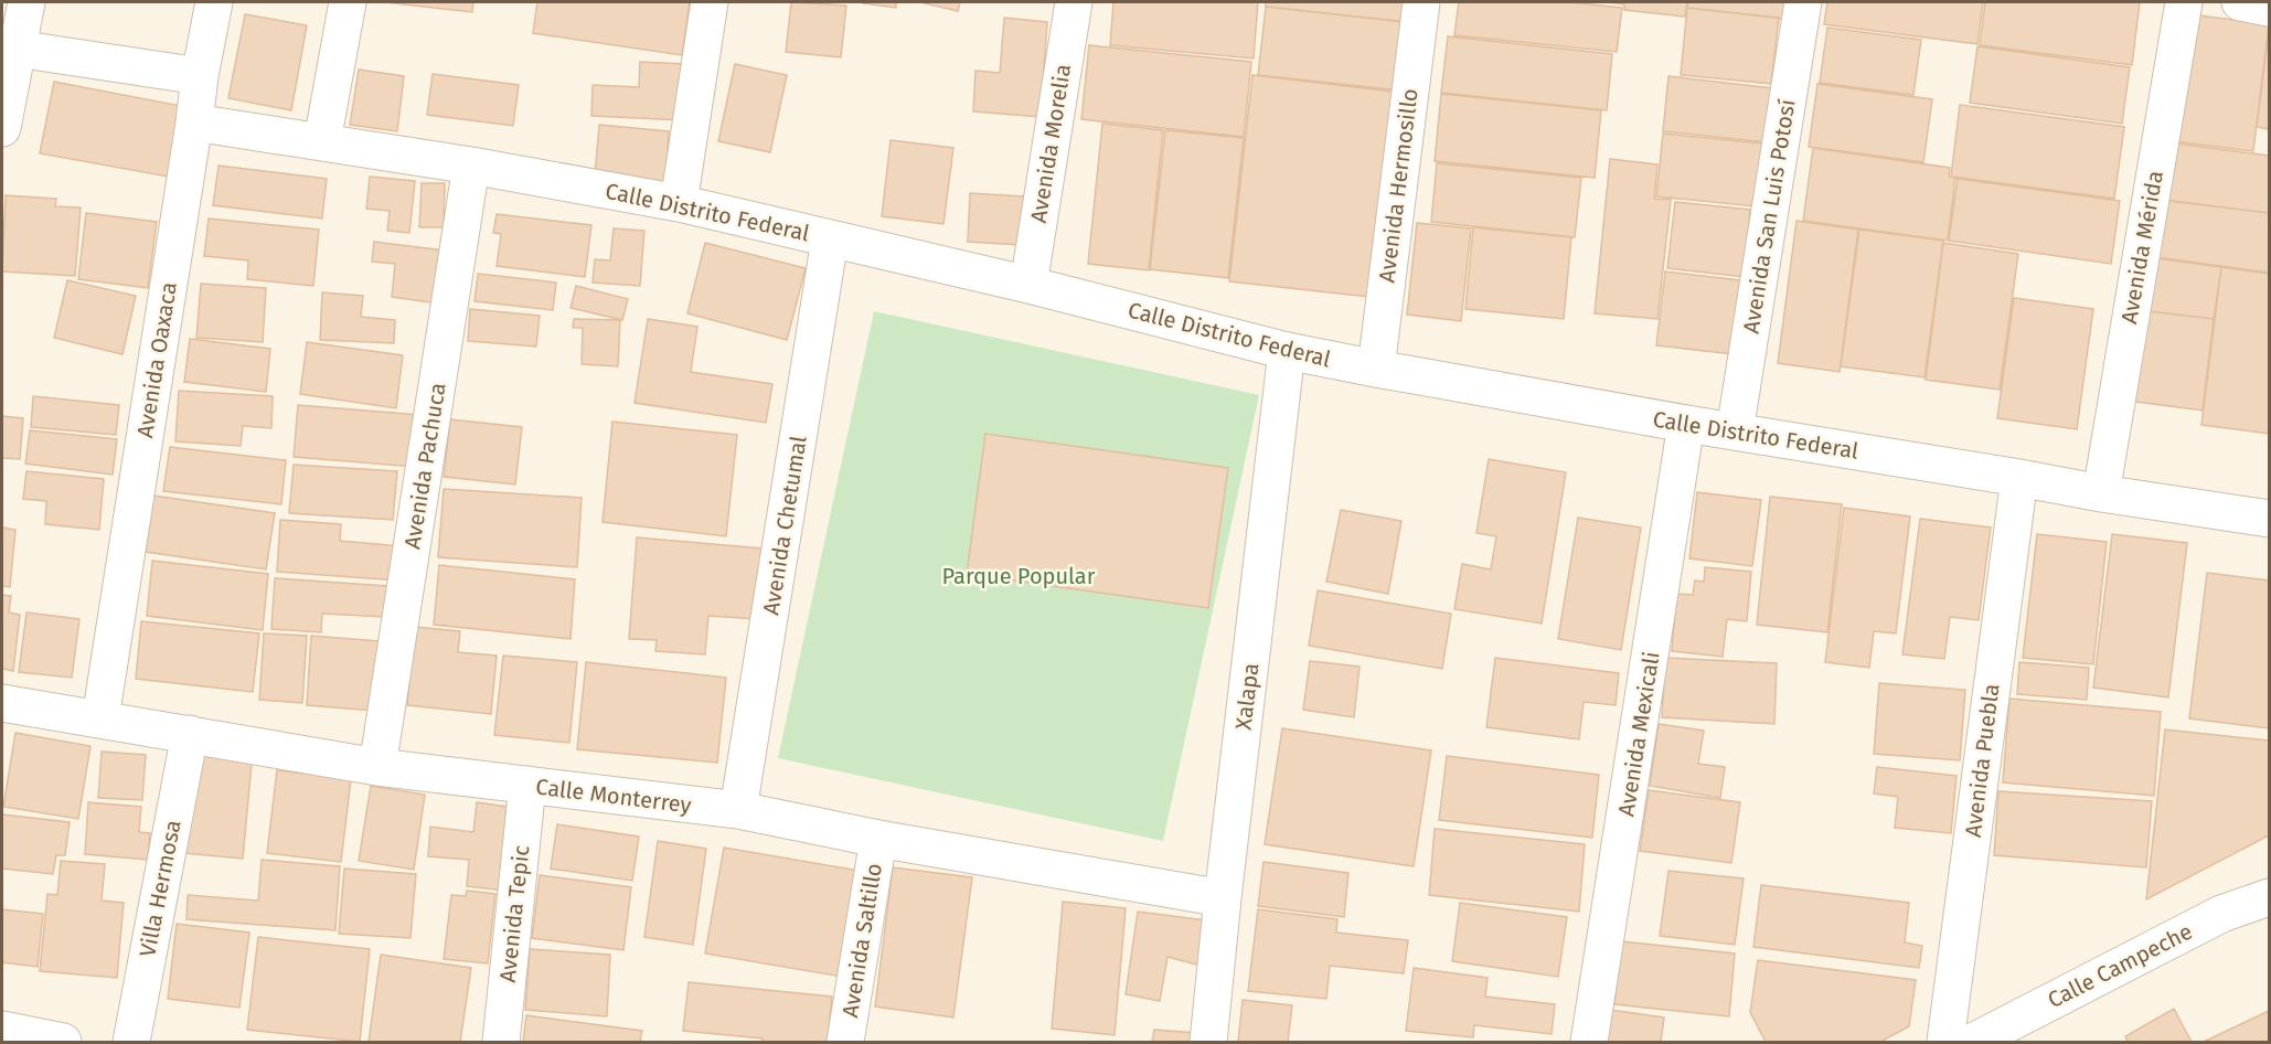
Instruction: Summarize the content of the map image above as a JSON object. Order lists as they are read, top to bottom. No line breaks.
{"streets":{"street":["Avenida Morelia","Avenida Hermosillo","Calle Distrito Federal","Avenida San Luis Potosí","Avenida Mérida","Avenida Oaxaca","Avenida Pachuca","Avenida Chetumal","Xalapa","Avenida Mexicali","Avenida Puebla","Calle Monterrey","Villa Hermosa","Avenida Tepic","Avenida Saltillo","Calle Campeche"]},"crossings":[["Avenida Morelia","Calle Distrito Federal"],["Avenida Hermosillo","Calle Distrito Federal"],["Calle Distrito Federal","Avenida San Luis Potosí"],["Calle Distrito Federal","Avenida Mérida"],["Calle Distrito Federal","Avenida Oaxaca"],["Calle Distrito Federal","Avenida Pachuca"],["Calle Distrito Federal","Avenida Chetumal"],["Calle Distrito Federal","Xalapa"],["Calle Distrito Federal","Avenida Mexicali"],["Calle Distrito Federal","Avenida Puebla"],["Avenida Oaxaca","Calle Monterrey"],["Avenida Pachuca","Calle Monterrey"],["Avenida Chetumal","Calle Monterrey"],["Xalapa","Calle Monterrey"],["Calle Monterrey","Villa Hermosa"],["Calle Monterrey","Avenida Tepic"],["Calle Monterrey","Avenida Saltillo"]],"parks":["Parque Popular"]}
